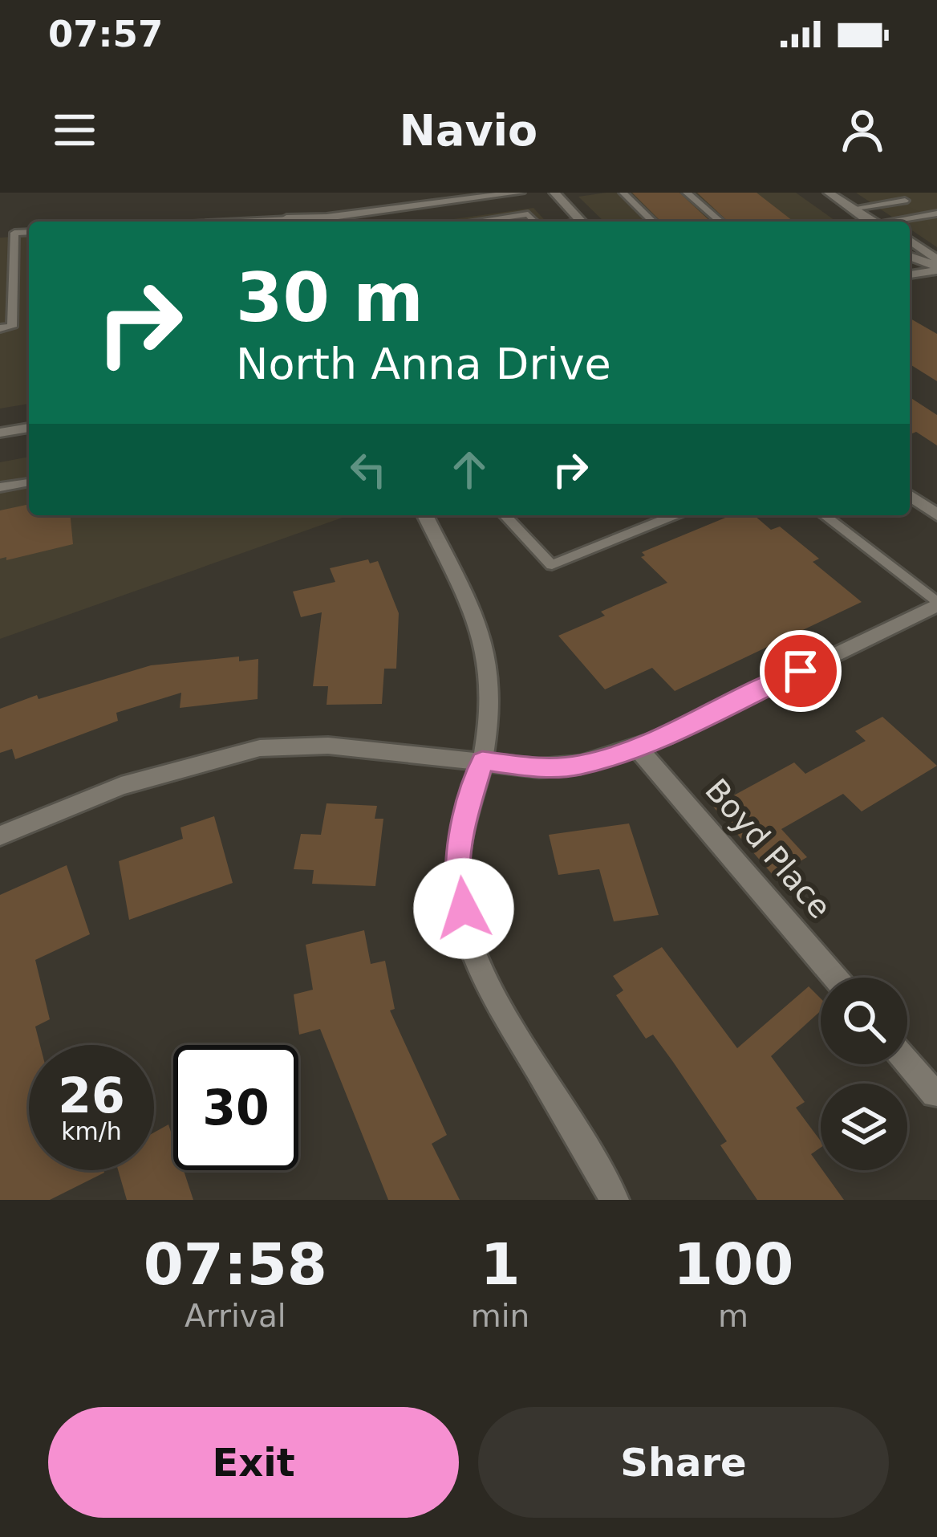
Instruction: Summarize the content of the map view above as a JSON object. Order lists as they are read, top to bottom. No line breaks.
{"streets":{"street":["Boyd Place"]},"page":{"status":"07:57","header":"Navio","turn":["30 m","North Anna Drive"],"speed":"26 km/h","limit":"30","eta":["07:58","Arrival","1","min","100","m"],"buttons":["Exit","Share"]}}
